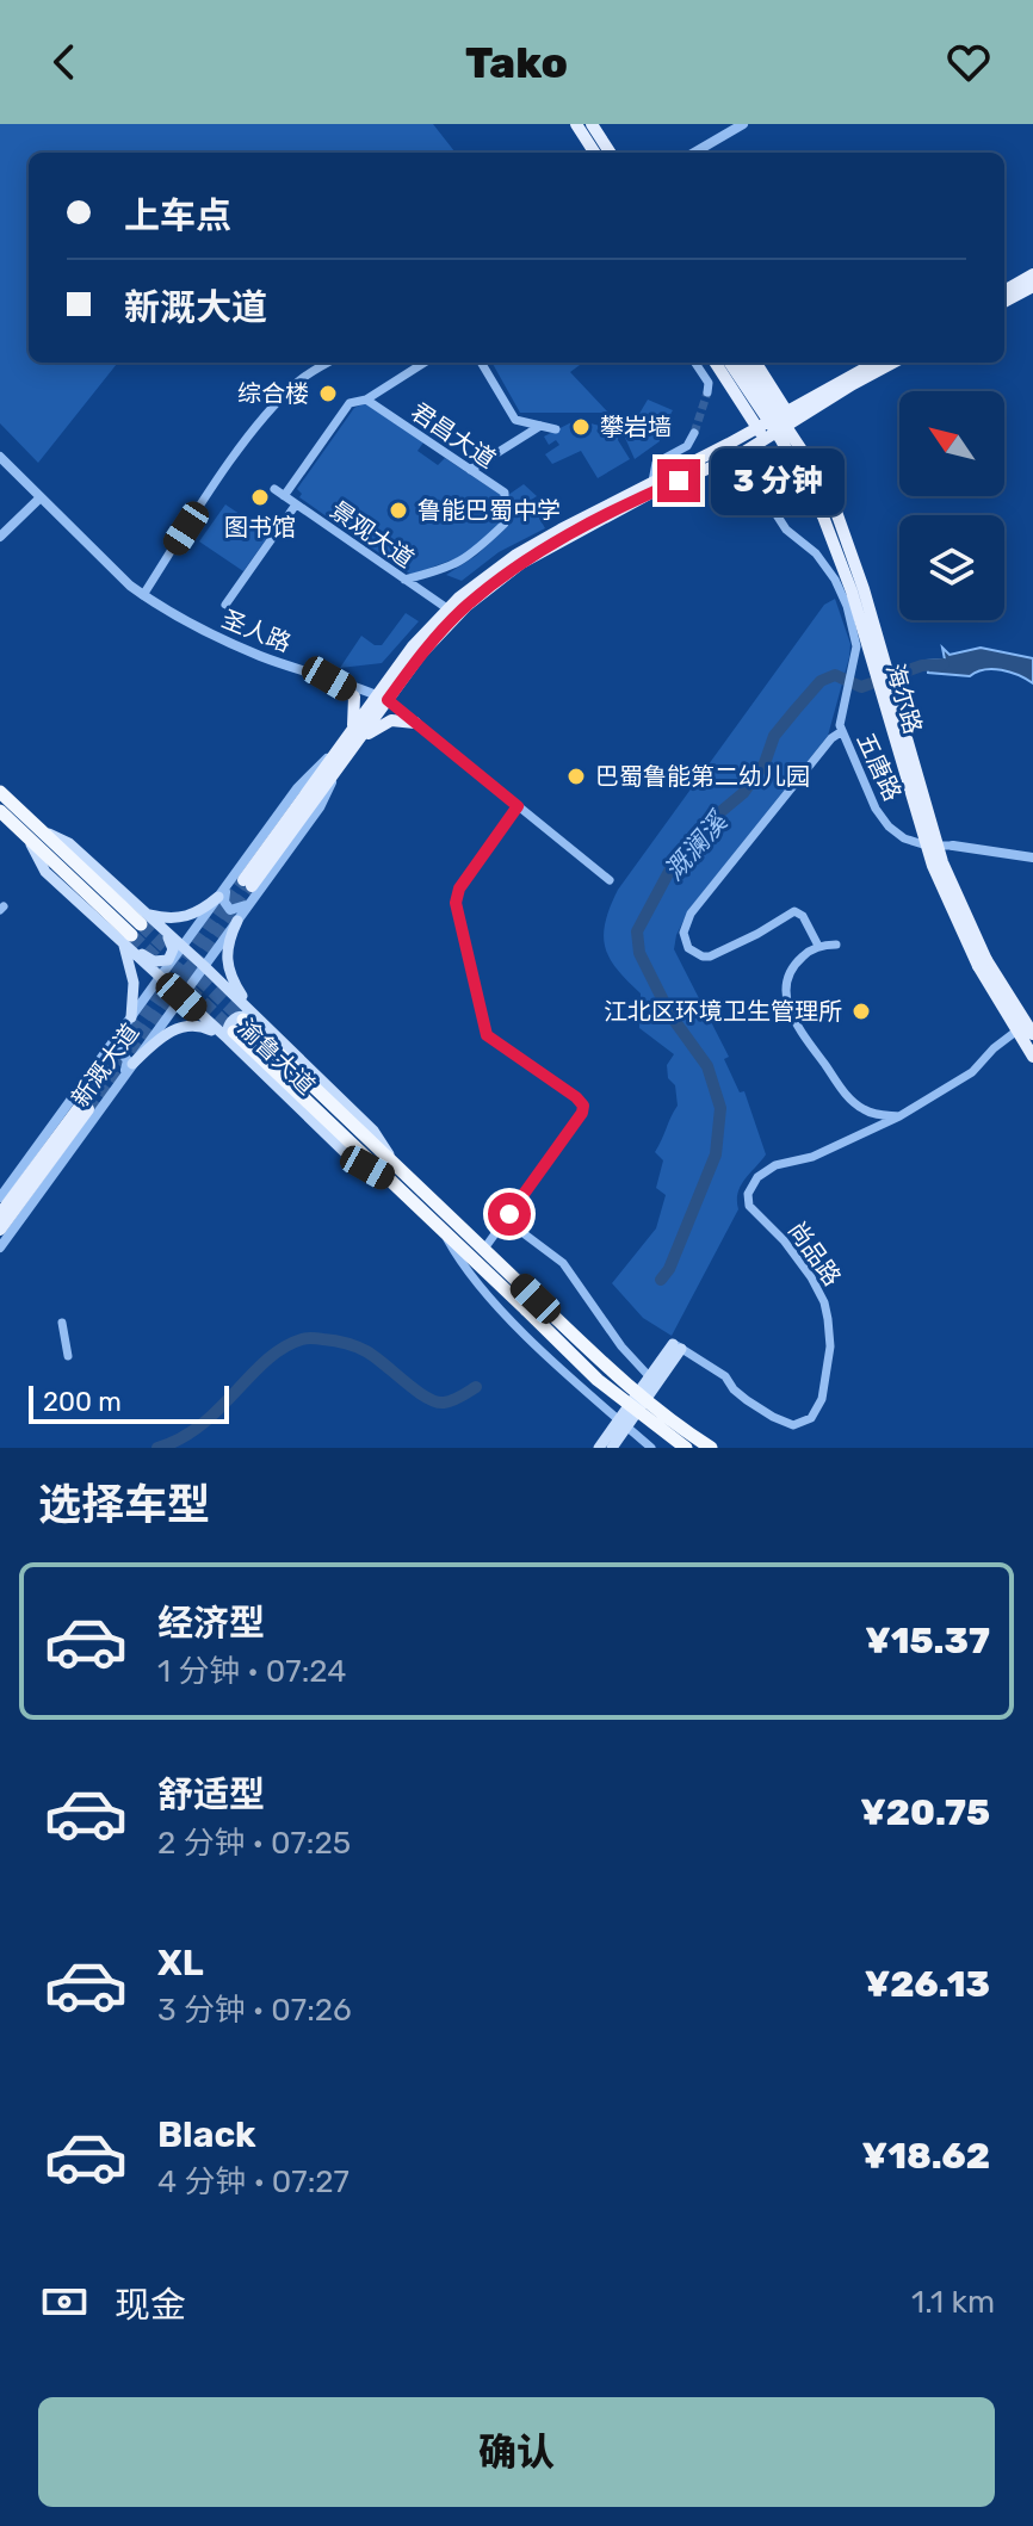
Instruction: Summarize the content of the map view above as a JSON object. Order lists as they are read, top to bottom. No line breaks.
{"streets":{"highway":["渝鲁大道"],"main road":["海尔路","新溉大道"],"street":["君昌大道","景观大道","圣人路","五唐路","尚品路"]},"crossings":[["君昌大道","景观大道"],["景观大道","新溉大道"],["圣人路","新溉大道"],["五唐路","新溉大道"],["渝鲁大道","新溉大道"]],"water":["溉澜溪"],"places":["综合楼","攀岩墙","图书馆","鲁能巴蜀中学","巴蜀鲁能第二幼儿园","江北区环境卫生管理所"],"scale_bar":"200 m","north":"top left","page":{"header":"Tako","banner":["上车点","新溉大道"],"bubble":"3 分钟","scale":"200 m","heading":"选择车型","list":[{"name":"经济型","note":"1 分钟 · 07:24","value":"¥15.37"},{"name":"舒适型","note":"2 分钟 · 07:25","value":"¥20.75"},{"name":"XL","note":"3 分钟 · 07:26","value":"¥26.13"},{"name":"Black","note":"4 分钟 · 07:27","value":"¥18.62"}],"pay":["现金","1.1 km"],"buttons":"确认"}}
